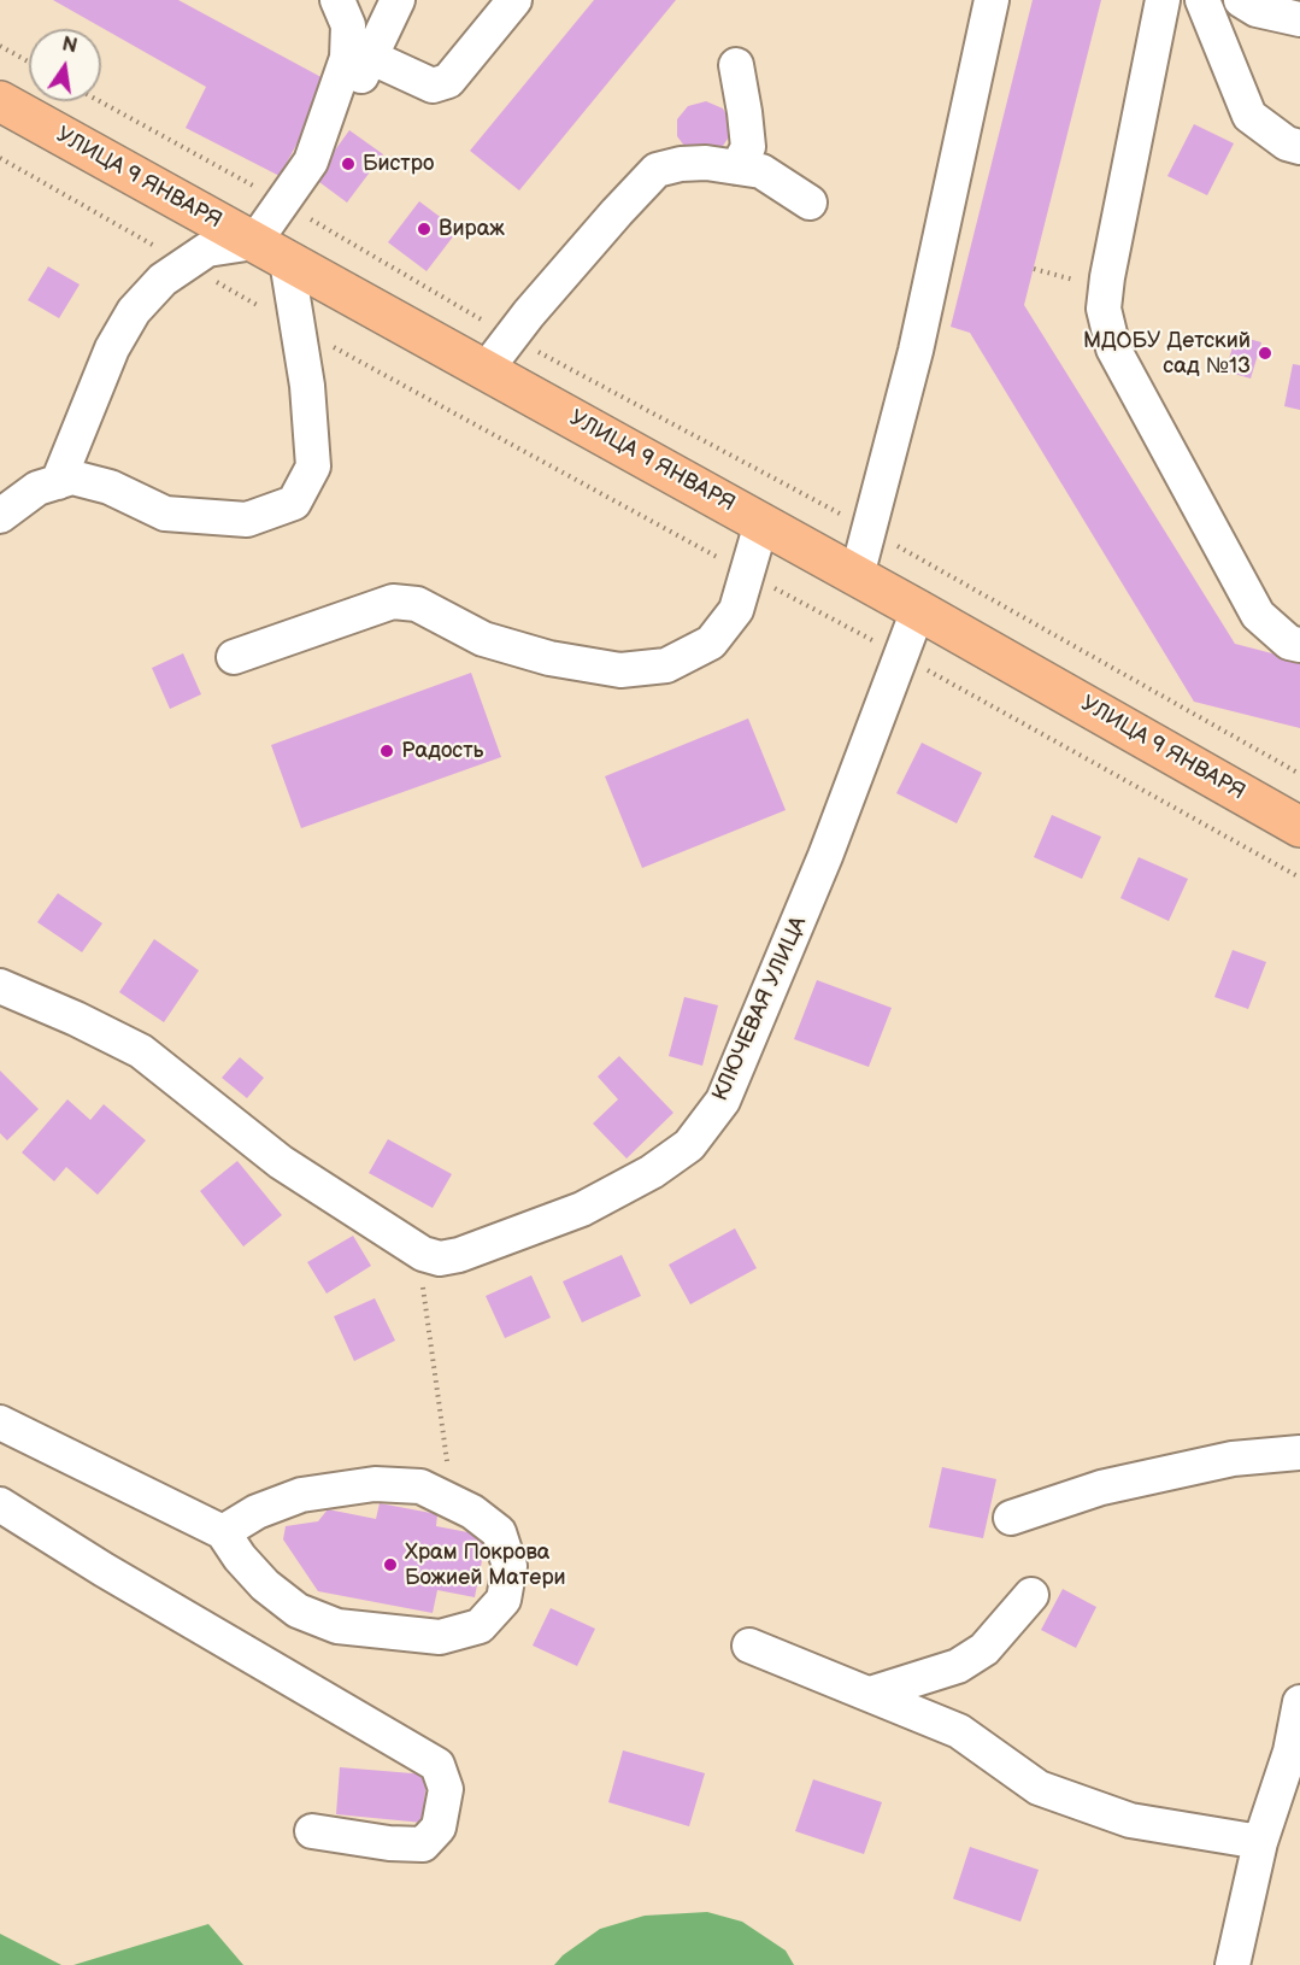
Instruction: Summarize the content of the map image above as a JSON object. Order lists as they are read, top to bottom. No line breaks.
{"streets":{"main road":["УЛИЦА 9 ЯНВАРЯ"],"lane":["КЛЮЧЕВАЯ УЛИЦА"]},"crossings":[["УЛИЦА 9 ЯНВАРЯ","КЛЮЧЕВАЯ УЛИЦА"]],"places":["Бистро","Вираж","МДОБУ Детский сад №13","Радость","Храм Покрова Божией Матери"],"north":"top"}
